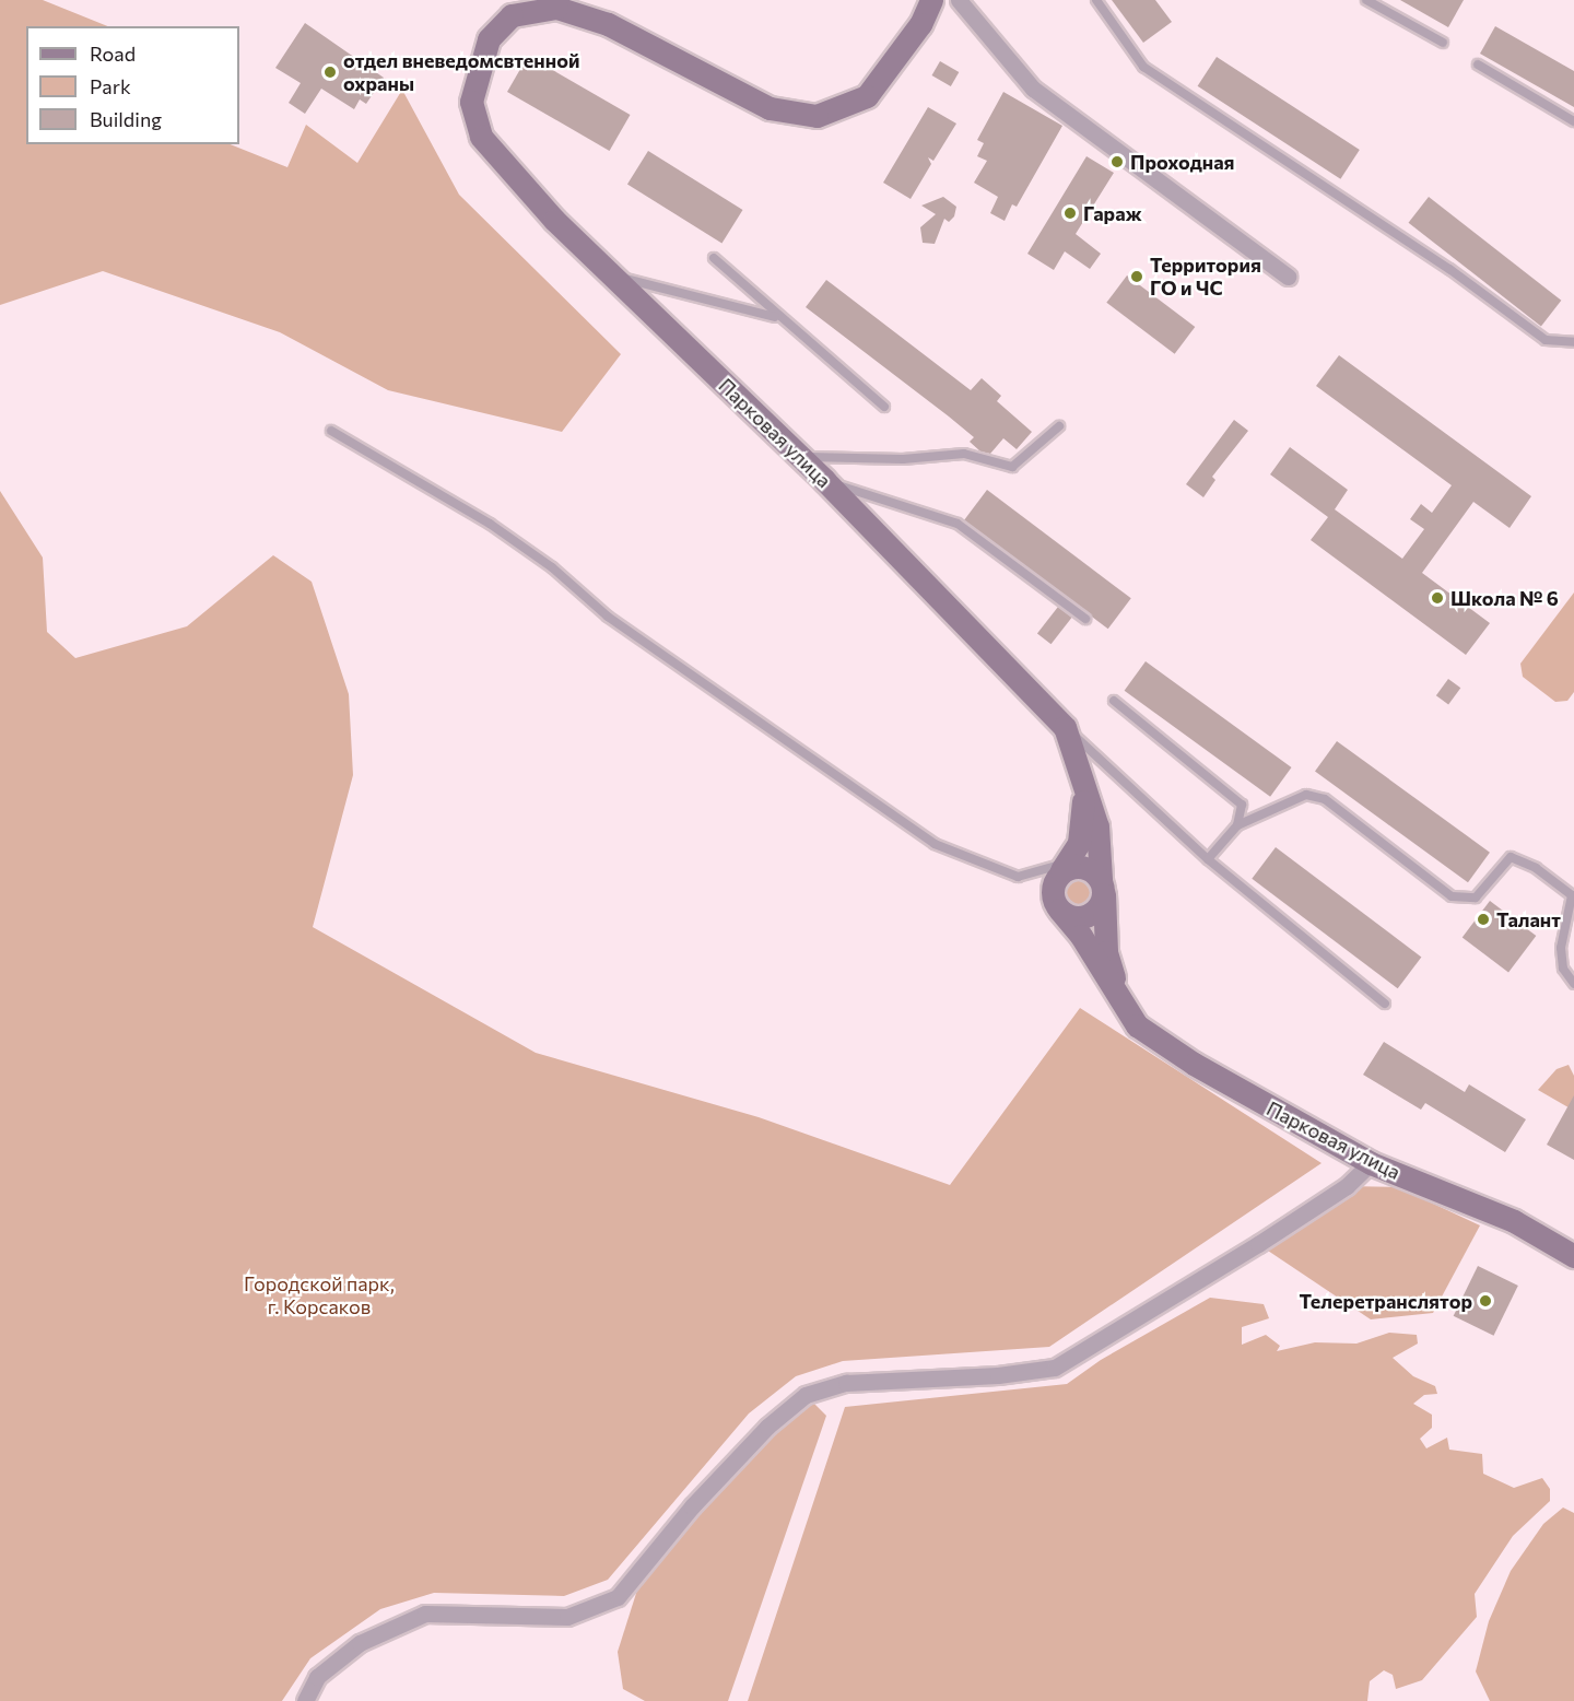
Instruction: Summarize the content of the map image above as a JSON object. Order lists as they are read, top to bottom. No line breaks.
{"streets":{"street":["Парковая улица"]},"parks":["Городской парк, г. Корсаков"],"places":["отдел вневедомсвтенной охраны","Проходная","Гараж","Территория ГО и ЧС","Школа № 6","Талант","Телеретранслятор"],"legend":["Road","Park","Building"]}
